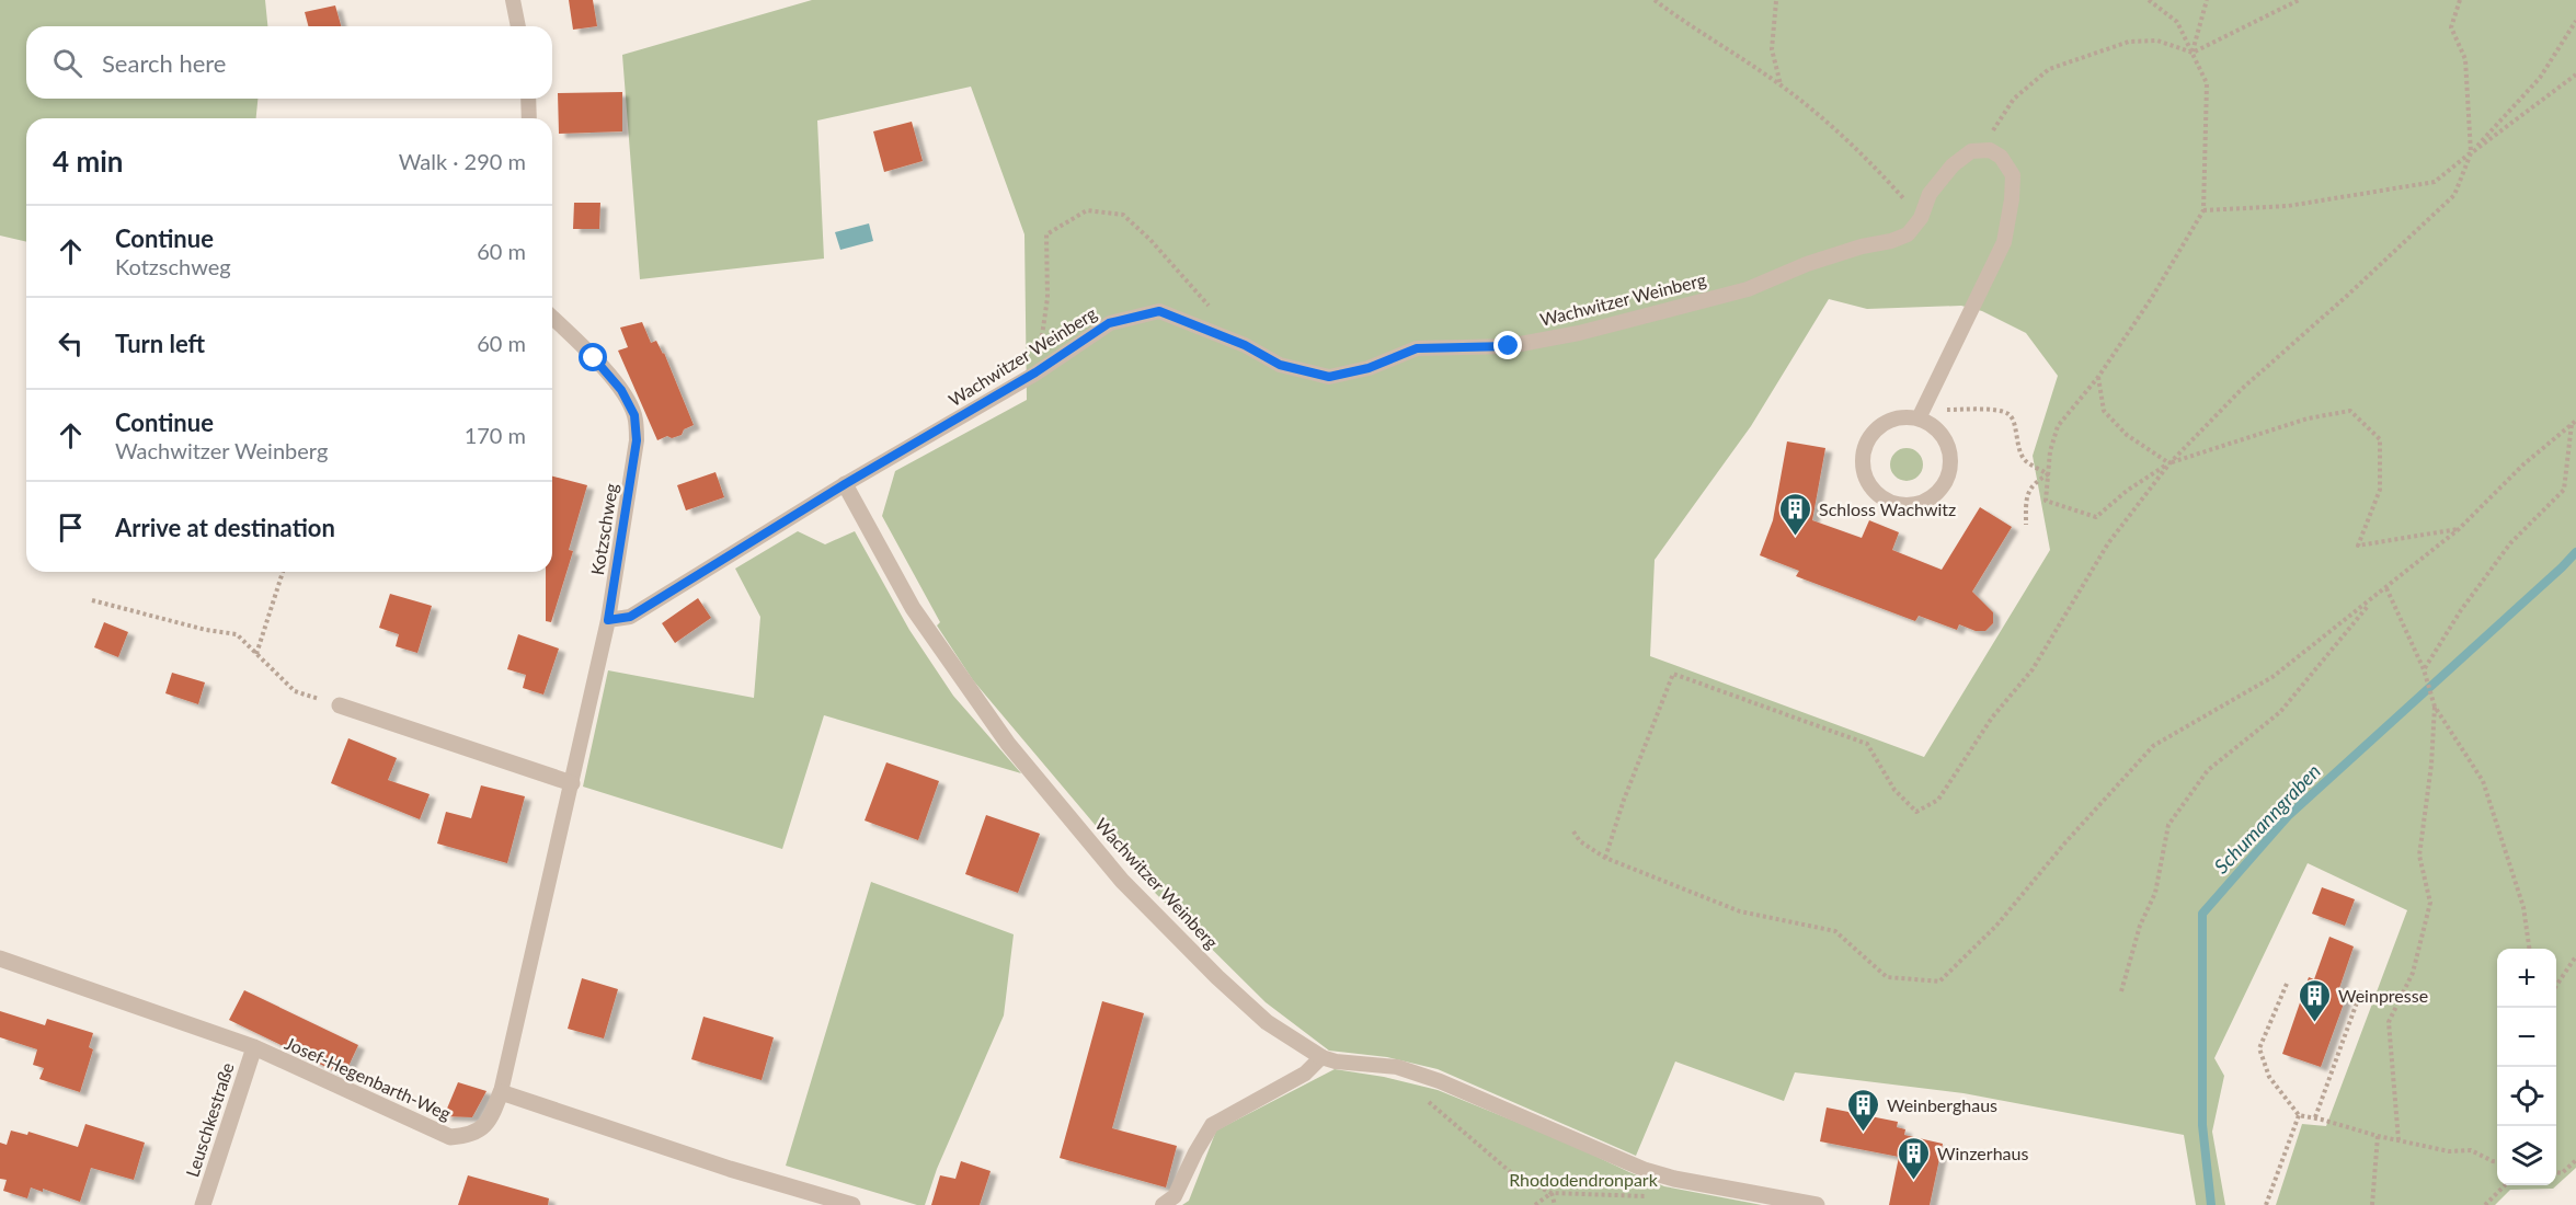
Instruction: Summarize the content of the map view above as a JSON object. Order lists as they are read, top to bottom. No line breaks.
{"streets":{"street":["Wachwitzer Weinberg","Josef-Hegenbarth-Weg","Leuschkestraße"],"lane":["Kotzschweg"]},"crossings":[["Kotzschweg","Josef-Hegenbarth-Weg"],["Josef-Hegenbarth-Weg","Leuschkestraße"]],"water":["Schumanngraben"],"parks":["Rhododendronpark"],"places":{"building":["Schloss Wachwitz","Weinpresse","Weinberghaus","Winzerhaus"]},"page":{"search":"Search here","heading":["4 min","Walk · 290 m"],"list":[["Continue","Kotzschweg","60 m"],["Turn left","60 m"],["Continue","Wachwitzer Weinberg","170 m"],"Arrive at destination"],"map_buttons":["+","−"]}}
